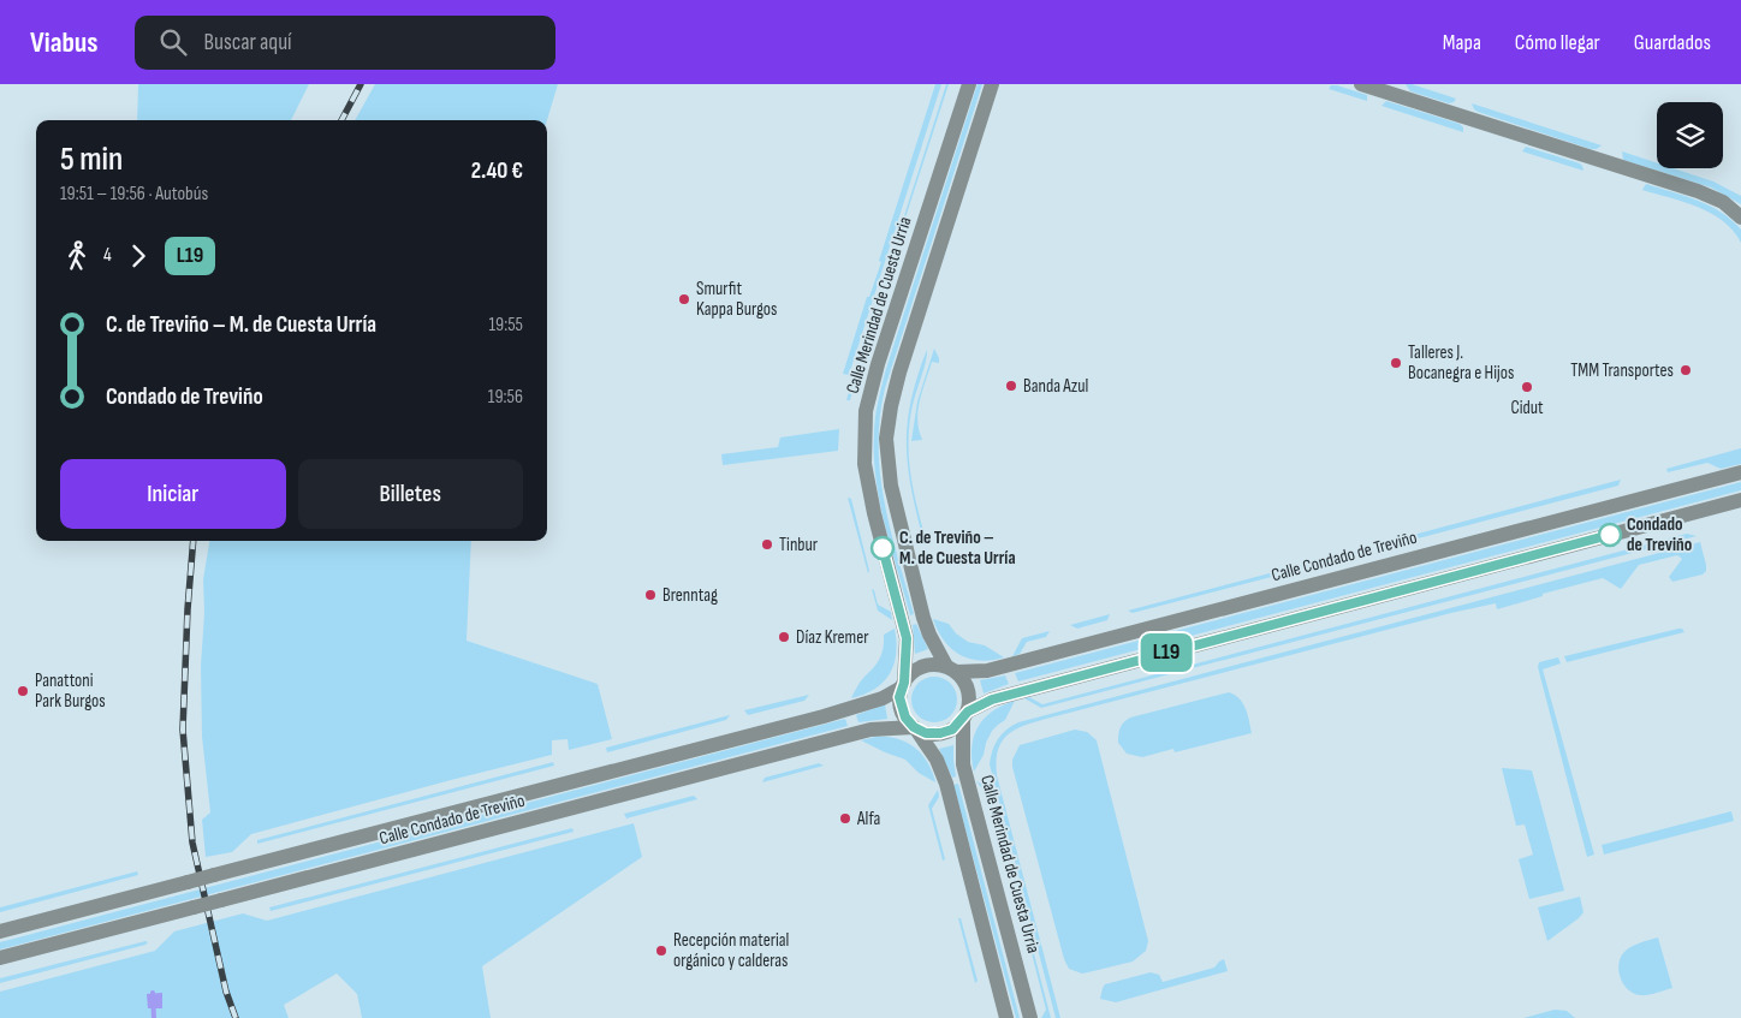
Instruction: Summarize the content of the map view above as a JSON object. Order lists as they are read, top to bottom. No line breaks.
{"streets":{"street":["Calle Merindad de Cuesta Urria","Calle Condado de Treviño"]},"crossings":[["Calle Merindad de Cuesta Urria","Calle Condado de Treviño"]],"places":["Smurfit Kappa Burgos","Talleres J. Bocanegra e Hijos","TMM Transportes","Banda Azul","Cidut","Condado de Treviño","Tinbur","C. de Treviño – M. de Cuesta Urría","Brenntag","Díaz Kremer","Panattoni Park Burgos","Alfa","Recepción material orgánico y calderas"],"lines":["bus line L19"],"page":{"header":"Viabus","search":"Buscar aquí","nav":["Mapa","Cómo llegar","Guardados"],"on_map":"L19","heading":["5 min","19:51 – 19:56 · Autobús","2.40 €"],"legs":["4","L19"],"list":[{"name":"C. de Treviño – M. de Cuesta Urría","value":"19:55"},{"name":"Condado de Treviño","value":"19:56"}],"buttons":["Iniciar","Billetes"]}}
